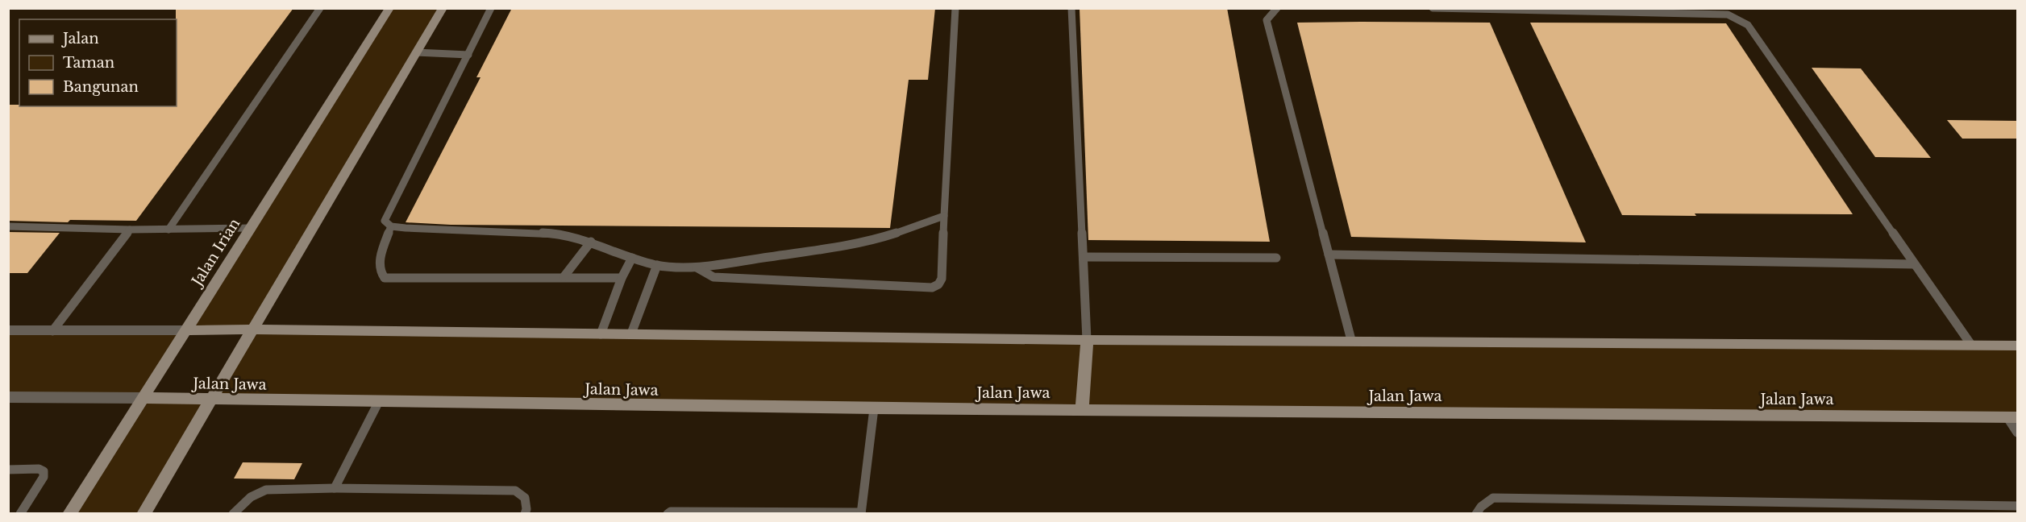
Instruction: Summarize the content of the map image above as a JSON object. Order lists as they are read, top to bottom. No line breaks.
{"streets":{"street":["Jalan Irian","Jalan Jawa"]},"crossings":[["Jalan Irian","Jalan Jawa"]],"legend":["Jalan","Taman","Bangunan"]}
